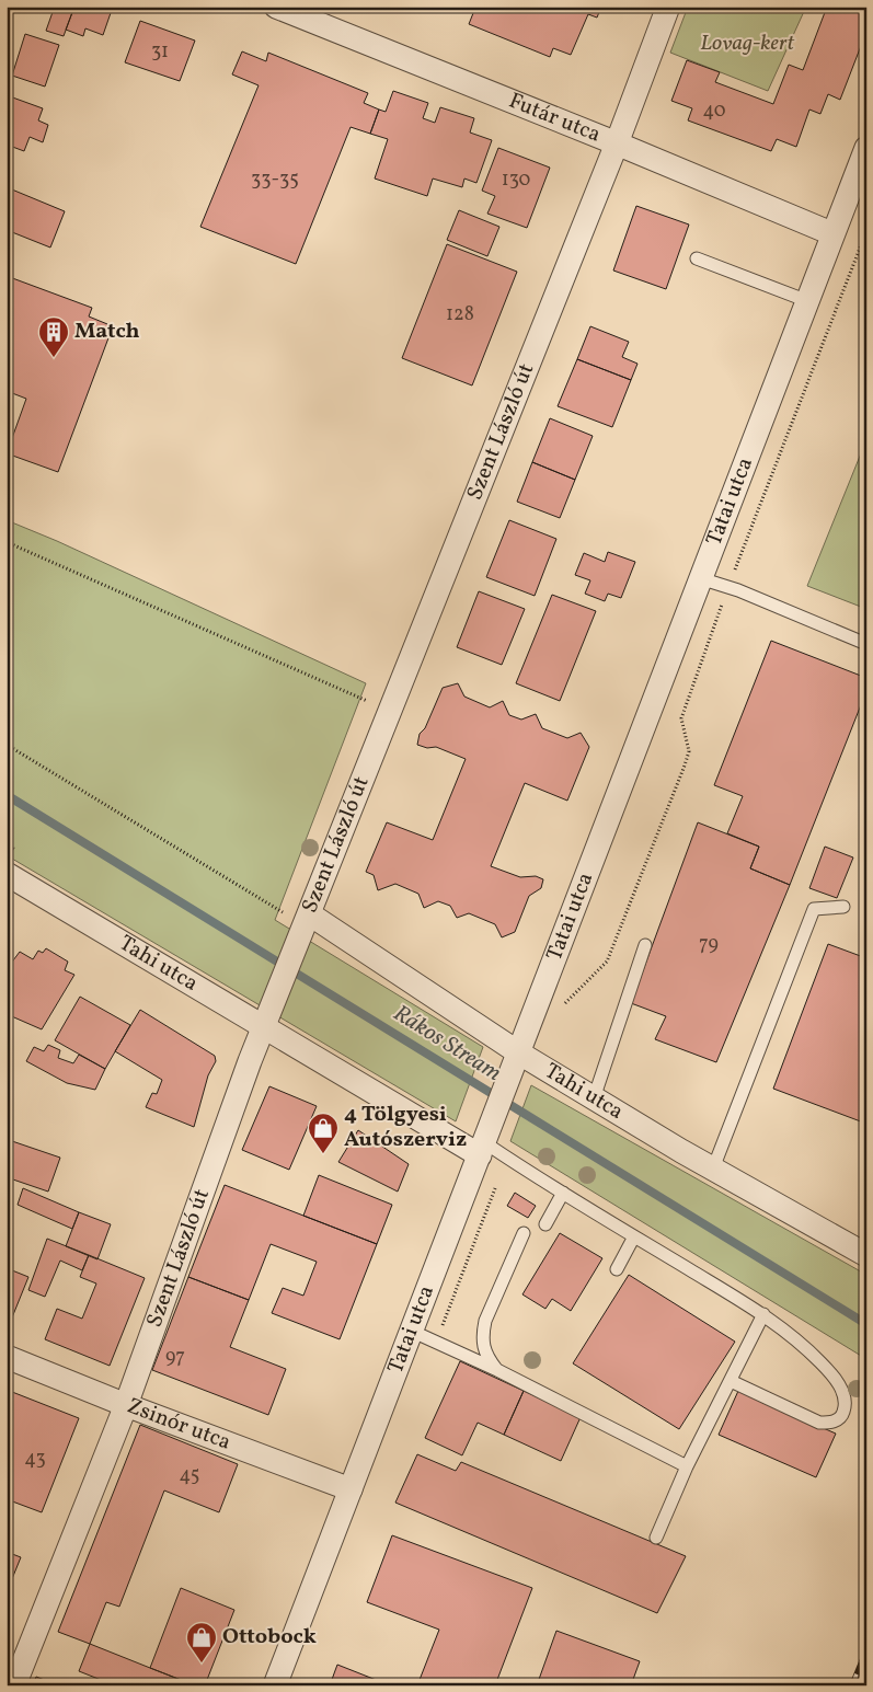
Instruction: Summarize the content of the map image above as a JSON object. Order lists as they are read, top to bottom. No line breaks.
{"streets":{"street":["Futár utca","Szent László út","Tatai utca","Tahi utca","Zsinór utca"]},"crossings":[["Futár utca","Szent László út"],["Futár utca","Tatai utca"],["Szent László út","Tahi utca"],["Szent László út","Zsinór utca"],["Tatai utca","Tahi utca"],["Tatai utca","Zsinór utca"]],"water":["Rákos Stream"],"parks":["Lovag-kert"],"places":{"building":["Match"],"shop":["4 Tölgyesi Autószerviz","Ottobock"]},"house_numbers":["31","40","33-35","130","128","79","97","43","45"]}
